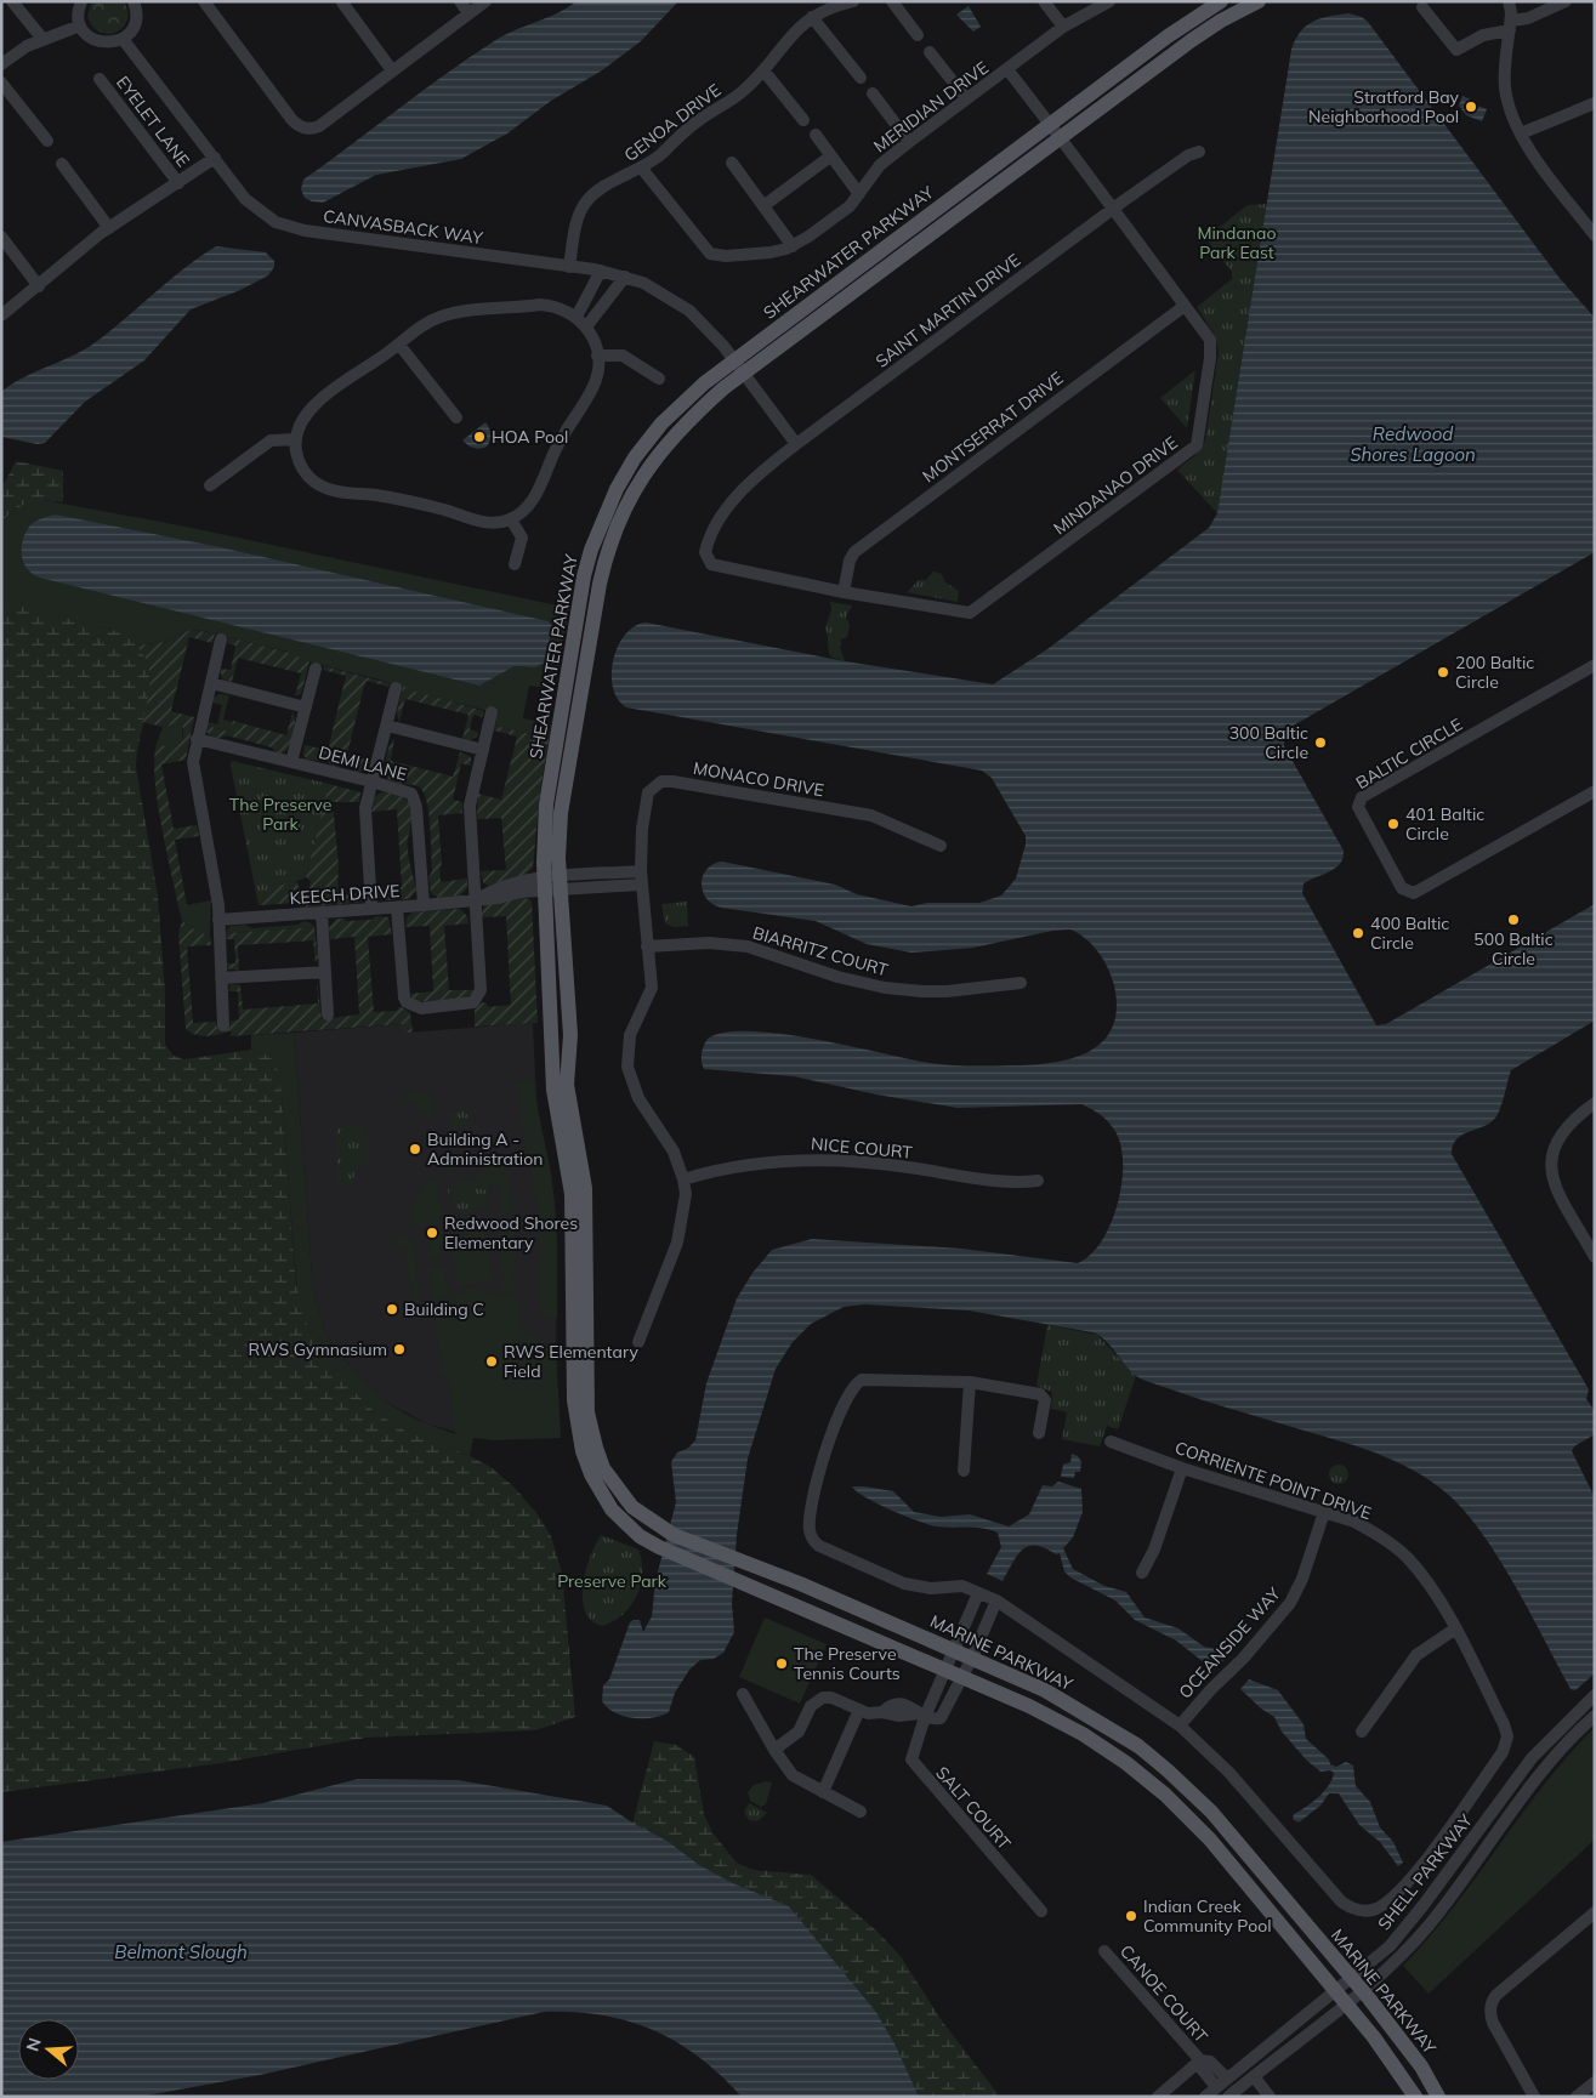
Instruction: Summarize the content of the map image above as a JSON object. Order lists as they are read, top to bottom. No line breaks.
{"streets":{"main road":["SHEARWATER PARKWAY","MARINE PARKWAY"],"street":["MERIDIAN DRIVE","EYELET LANE","GENOA DRIVE","CANVASBACK WAY","SAINT MARTIN DRIVE","MONTSERRAT DRIVE","MINDANAO DRIVE","BALTIC CIRCLE","DEMI LANE","MONACO DRIVE","KEECH DRIVE","BIARRITZ COURT","NICE COURT","CORRIENTE POINT DRIVE","OCEANSIDE WAY","SALT COURT","SHELL PARKWAY","CANOE COURT"]},"crossings":[["MERIDIAN DRIVE","GENOA DRIVE"],["MERIDIAN DRIVE","MINDANAO DRIVE"],["GENOA DRIVE","CANVASBACK WAY"],["CANVASBACK WAY","SHEARWATER PARKWAY"],["CANVASBACK WAY","SAINT MARTIN DRIVE"],["SHEARWATER PARKWAY","MINDANAO DRIVE"],["SHEARWATER PARKWAY","KEECH DRIVE"],["SHEARWATER PARKWAY","MARINE PARKWAY"],["SAINT MARTIN DRIVE","MINDANAO DRIVE"],["MONTSERRAT DRIVE","MINDANAO DRIVE"],["DEMI LANE","KEECH DRIVE"],["MONACO DRIVE","BIARRITZ COURT"],["MONACO DRIVE","NICE COURT"],["CORRIENTE POINT DRIVE","OCEANSIDE WAY"],["MARINE PARKWAY","SHELL PARKWAY"],["SHELL PARKWAY","CANOE COURT"]],"water":["Redwood Shores Lagoon","Belmont Slough"],"parks":["Mindanao Park East","The Preserve Park","Preserve Park"],"places":["Stratford Bay Neighborhood Pool","HOA Pool","200 Baltic Circle","300 Baltic Circle","401 Baltic Circle","500 Baltic Circle","400 Baltic Circle","Building A - Administration","Redwood Shores Elementary","Building C","RWS Gymnasium","RWS Elementary Field","The Preserve Tennis Courts","Indian Creek Community Pool"],"north":"left"}
